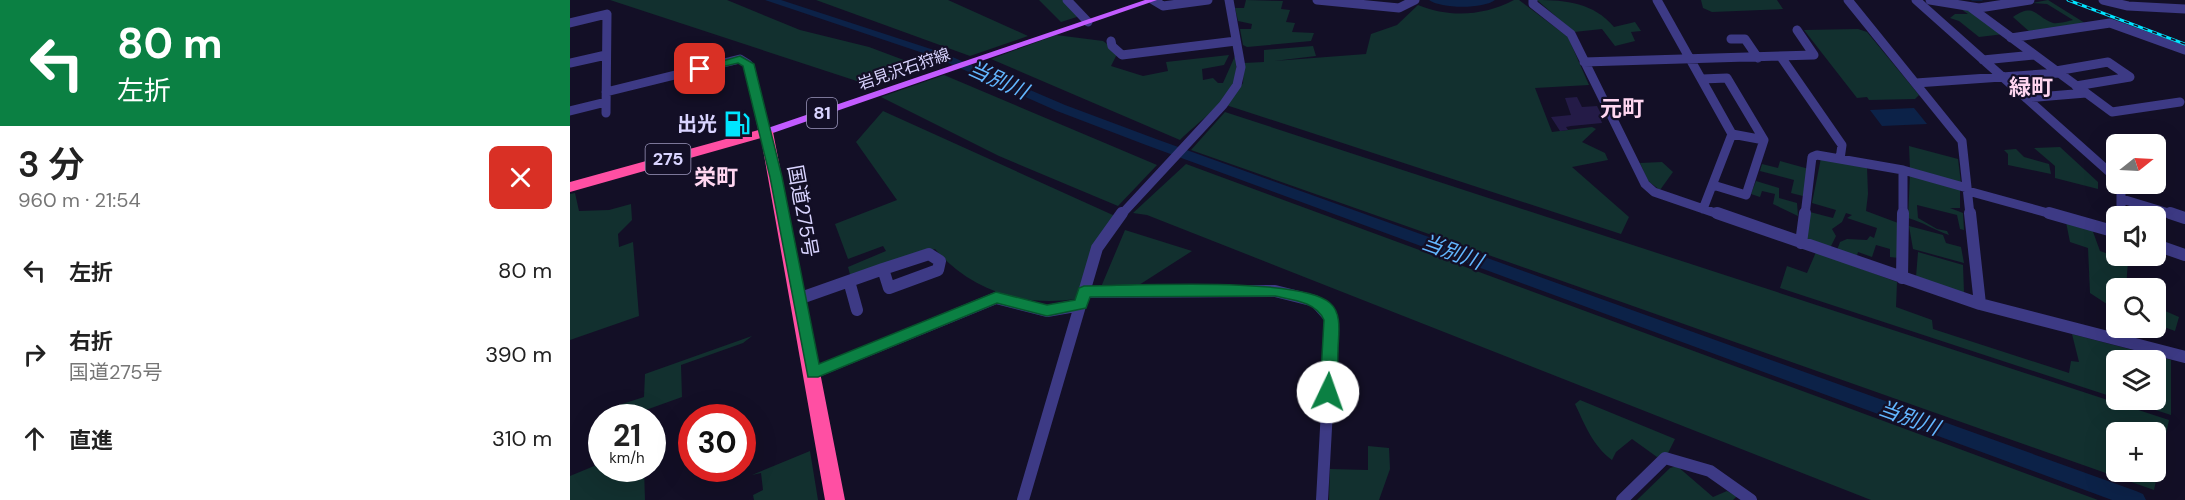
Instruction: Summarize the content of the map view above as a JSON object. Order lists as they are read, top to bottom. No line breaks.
{"streets":{"highway":["275","国道275号"],"main road":["岩見沢石狩線","81"]},"crossings":[["岩見沢石狩線","275"],["岩見沢石狩線","国道275号"],["275","国道275号"]],"districts":["緑町","元町","栄町"],"water":["当別川"],"places":{"fuel station":["出光"]},"north":"right","page":{"turn":["80 m","左折"],"heading":["3 分","960 m · 21:54"],"map_buttons":"+","list":[{"name":"左折","value":"80 m"},{"name":"右折","note":"国道275号","value":"390 m"},{"name":"直進","value":"310 m"}],"speed":"21 km/h","limit":"30"}}
